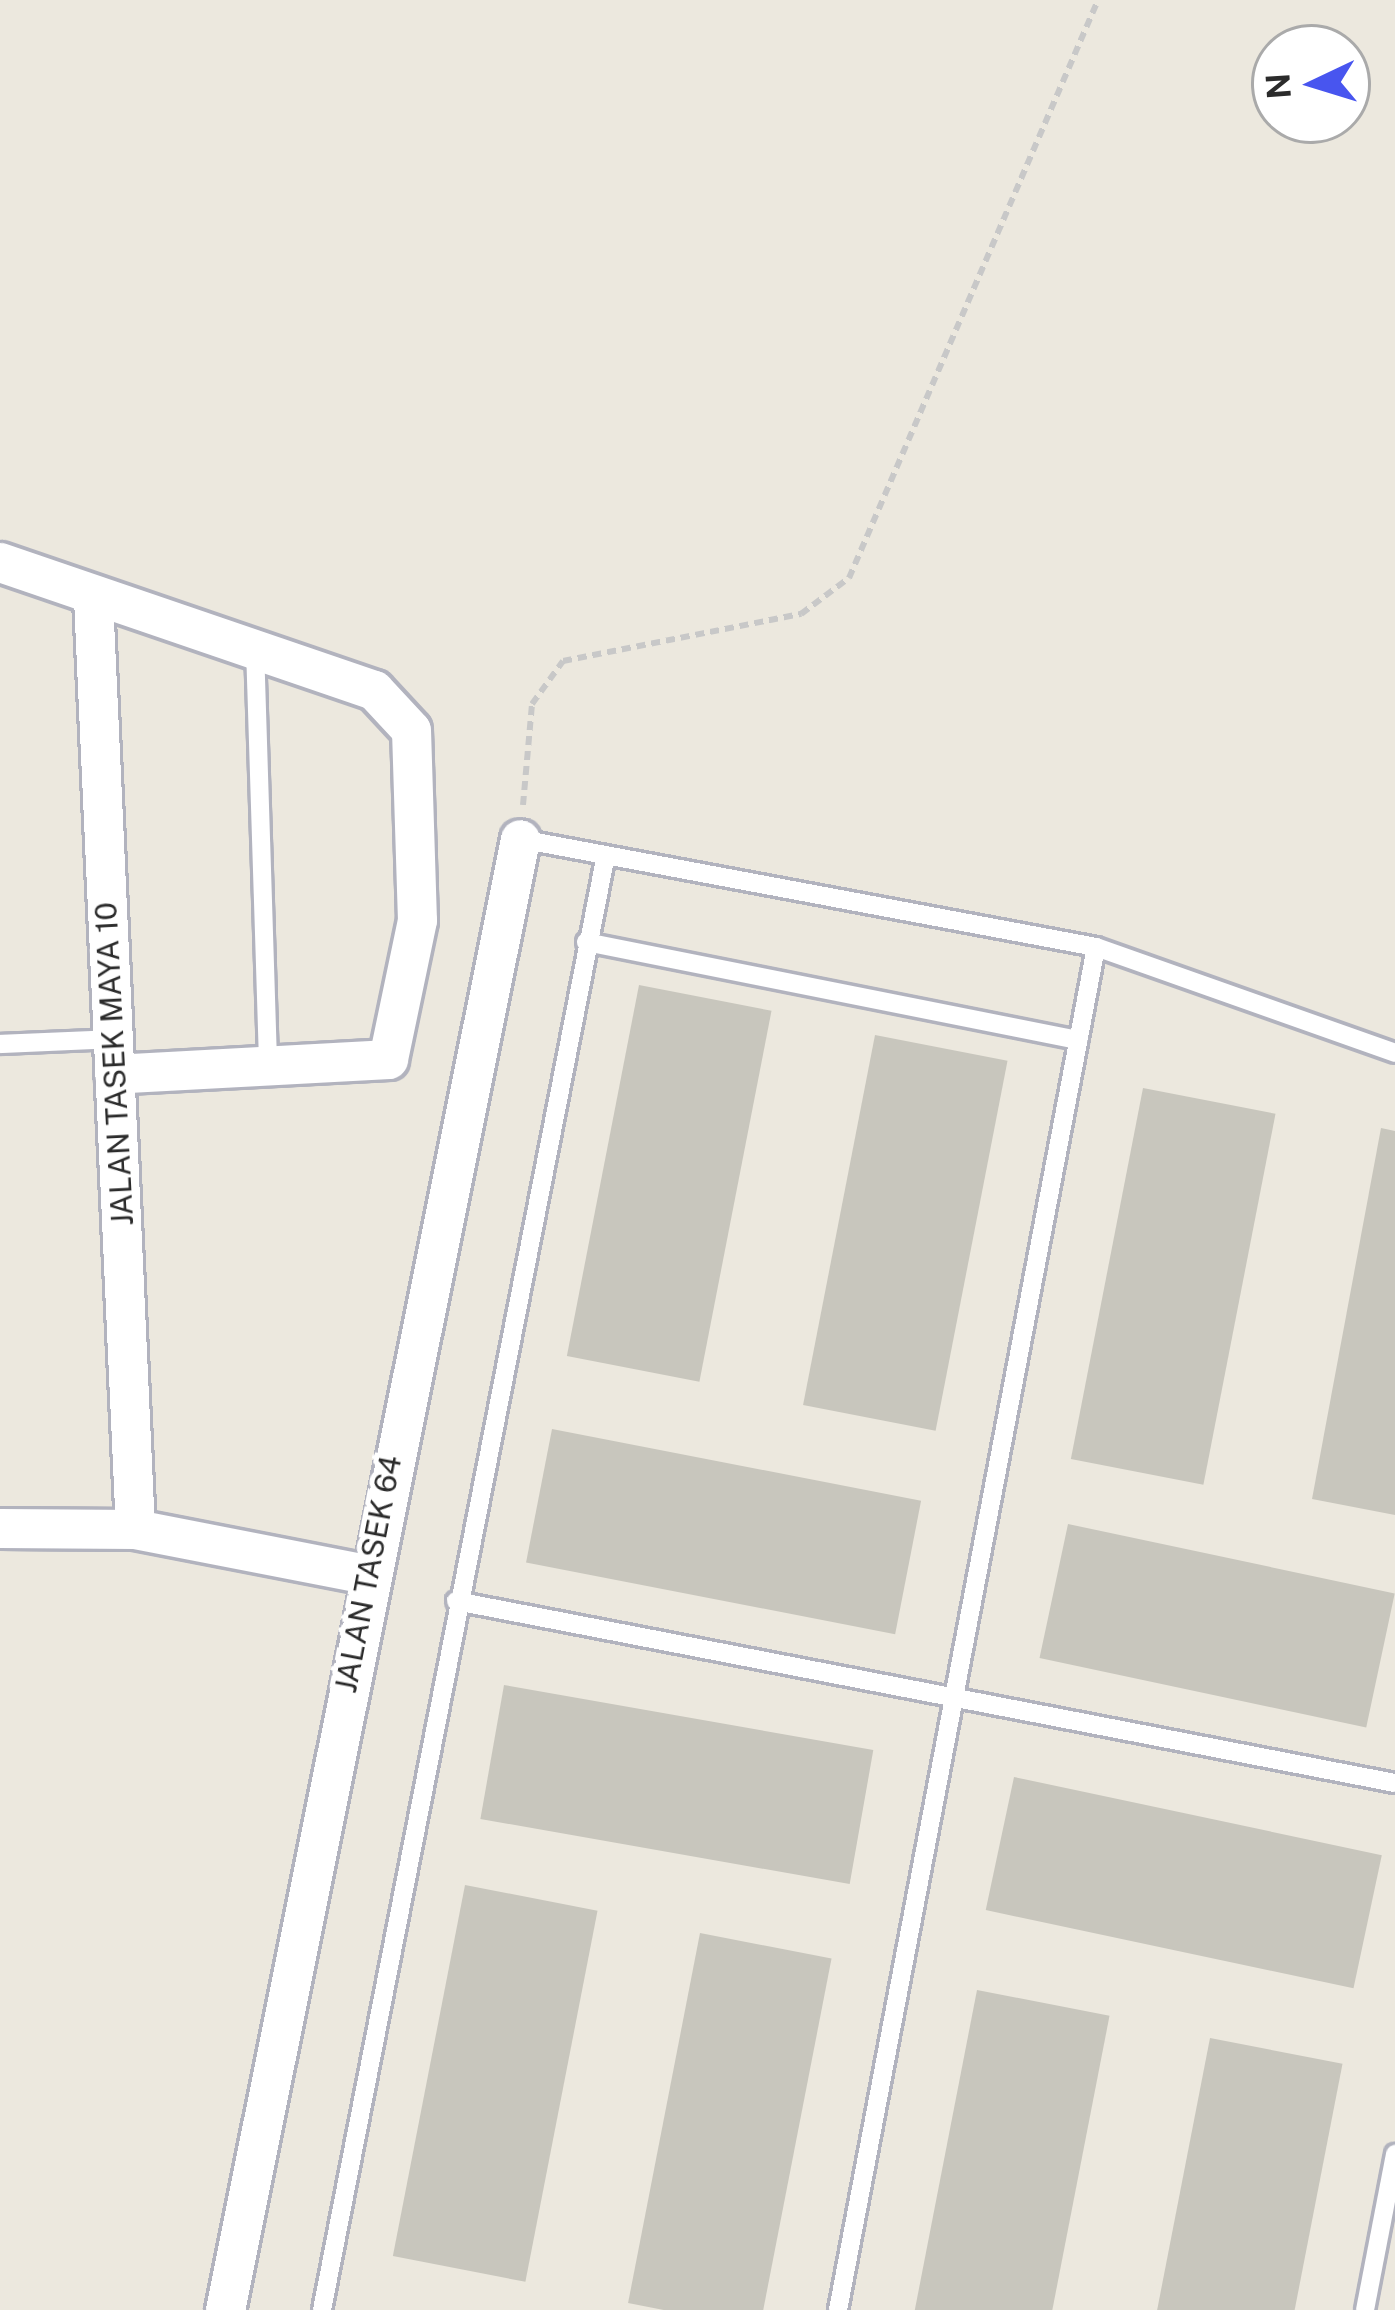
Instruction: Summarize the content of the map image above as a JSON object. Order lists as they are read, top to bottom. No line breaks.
{"streets":{"street":["JALAN TASEK MAYA 10","JALAN TASEK 64"]},"north":"left"}
